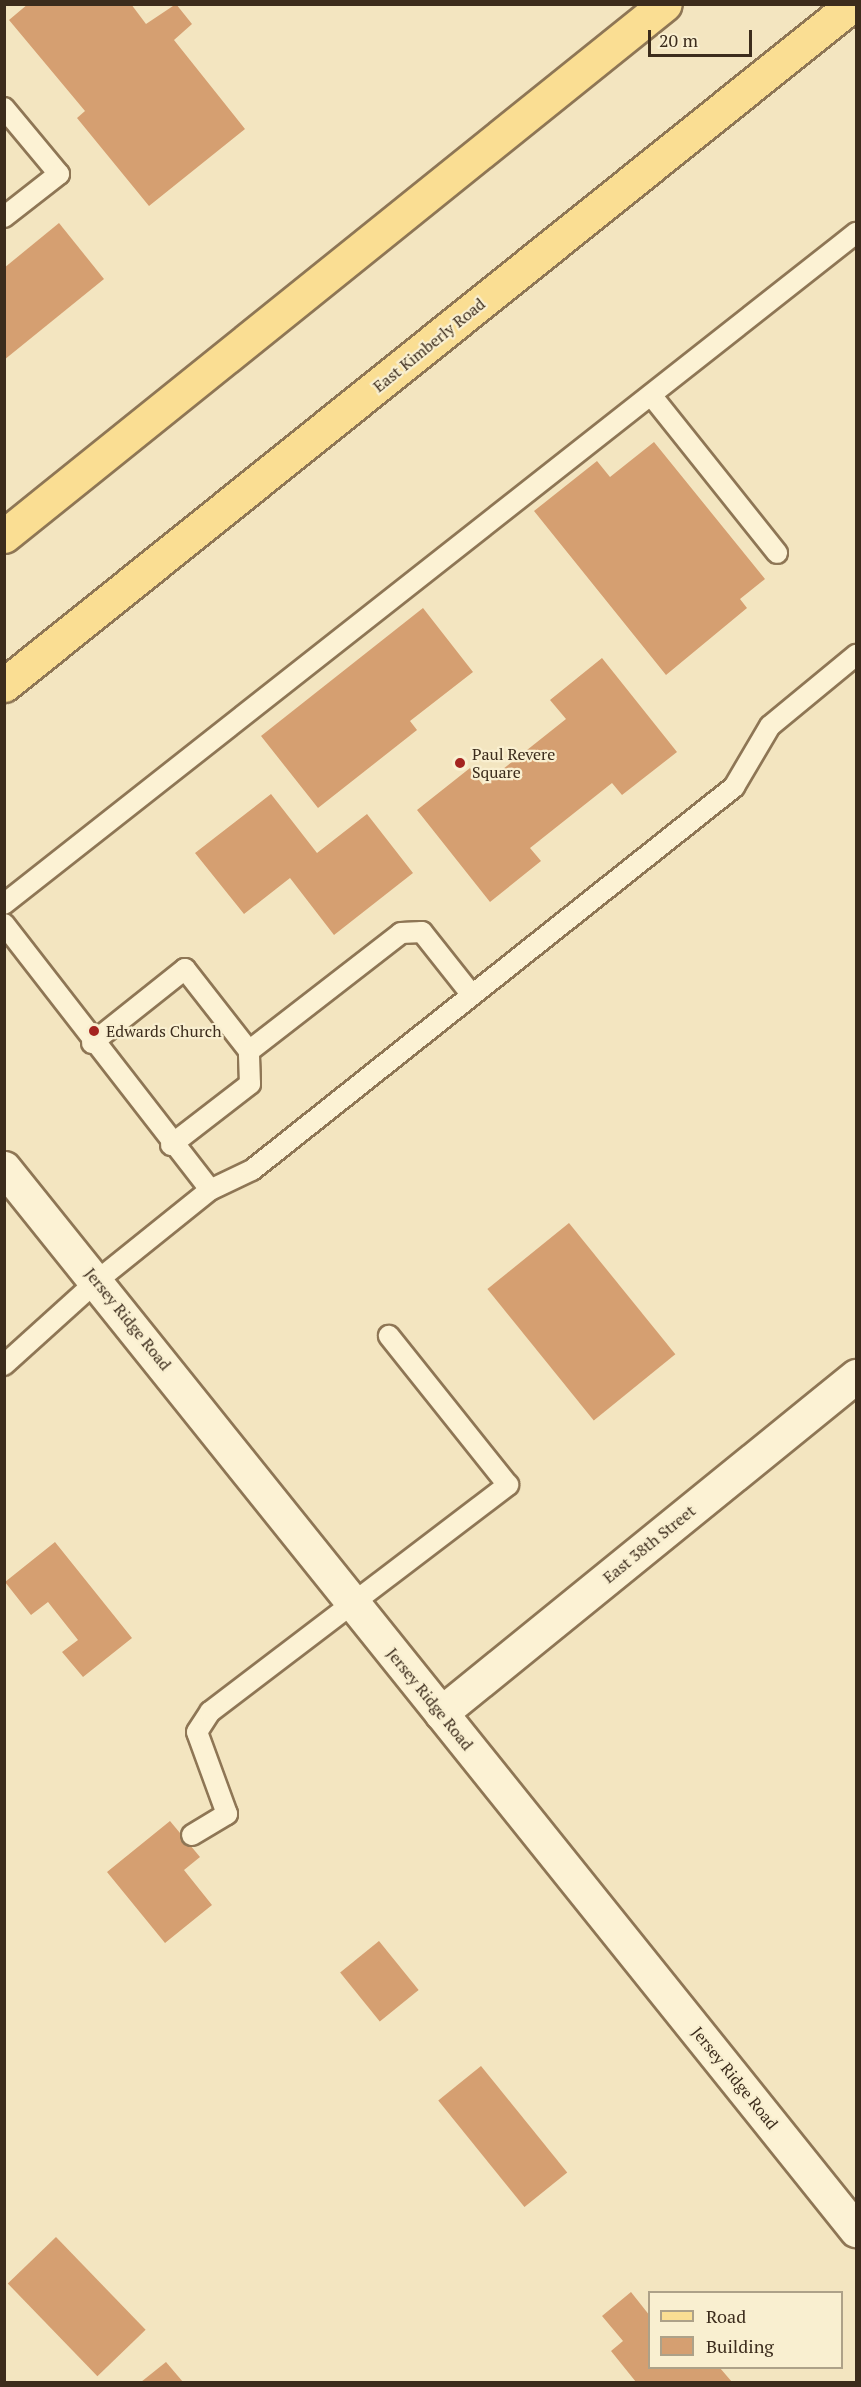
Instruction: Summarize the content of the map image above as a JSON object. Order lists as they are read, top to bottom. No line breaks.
{"streets":{"main road":["East Kimberly Road","Jersey Ridge Road","East 38th Street"]},"crossings":[["Jersey Ridge Road","East 38th Street"]],"places":["Paul Revere Square","Edwards Church"],"legend":["Road","Building"],"scale_bar":"20 m"}
